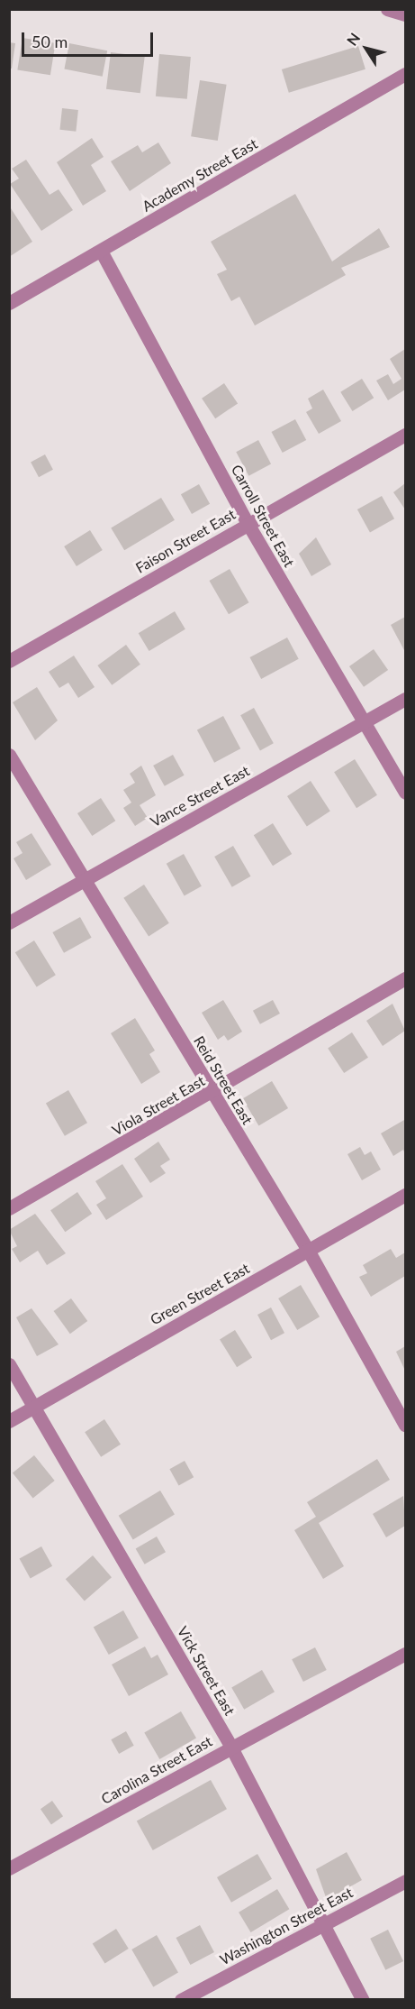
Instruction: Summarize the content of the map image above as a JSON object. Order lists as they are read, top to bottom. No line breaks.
{"streets":{"street":["Academy Street East","Carroll Street East","Faison Street East","Vance Street East","Reid Street East","Viola Street East","Green Street East","Vick Street East","Carolina Street East","Washington Street East"]},"crossings":[["Academy Street East","Carroll Street East"],["Carroll Street East","Faison Street East"],["Carroll Street East","Vance Street East"],["Vance Street East","Reid Street East"],["Reid Street East","Viola Street East"],["Reid Street East","Green Street East"],["Green Street East","Vick Street East"],["Vick Street East","Carolina Street East"],["Vick Street East","Washington Street East"]],"scale_bar":"50 m","north":"top left"}
